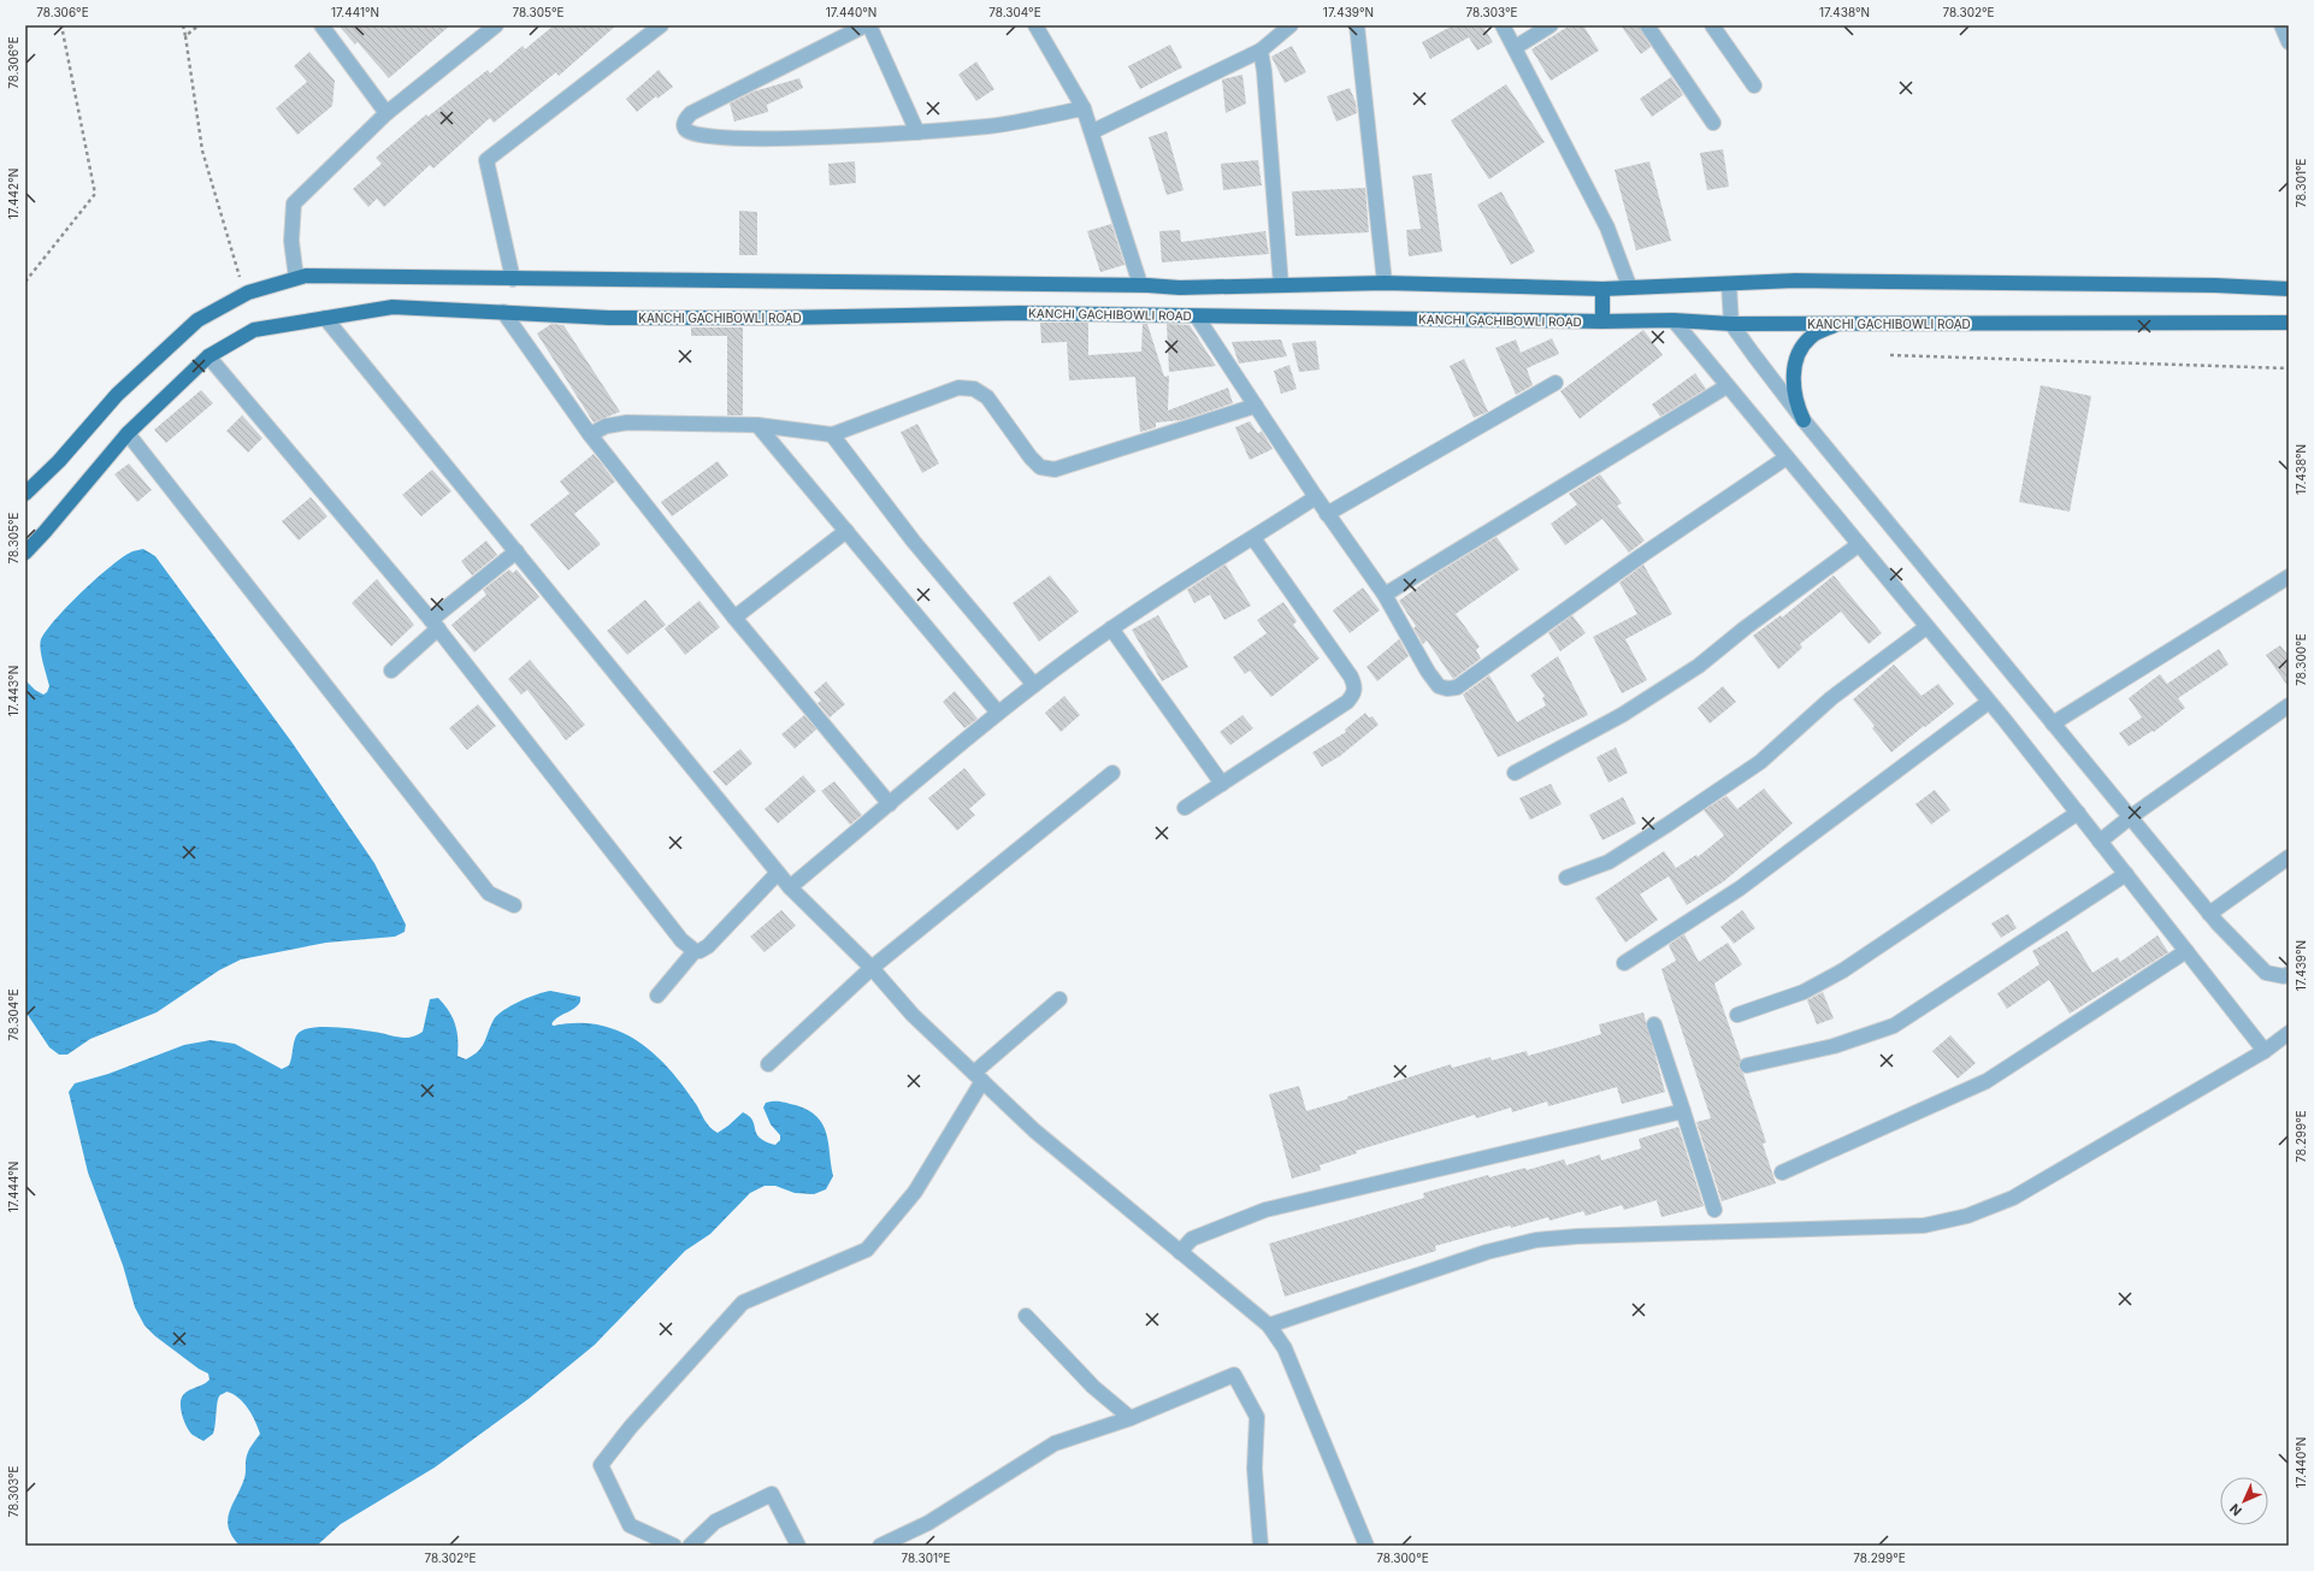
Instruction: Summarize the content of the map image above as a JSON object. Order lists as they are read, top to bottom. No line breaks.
{"streets":{"main road":["KANCHI GACHIBOWLI ROAD"]},"north":"bottom left","coordinates":["78.306°E","17.441°N","78.305°E","17.440°N","78.304°E","17.439°N","78.303°E","17.438°N","78.302°E","78.301°E","17.442°N","78.300°E","17.443°N","78.299°E","17.444°N"]}
